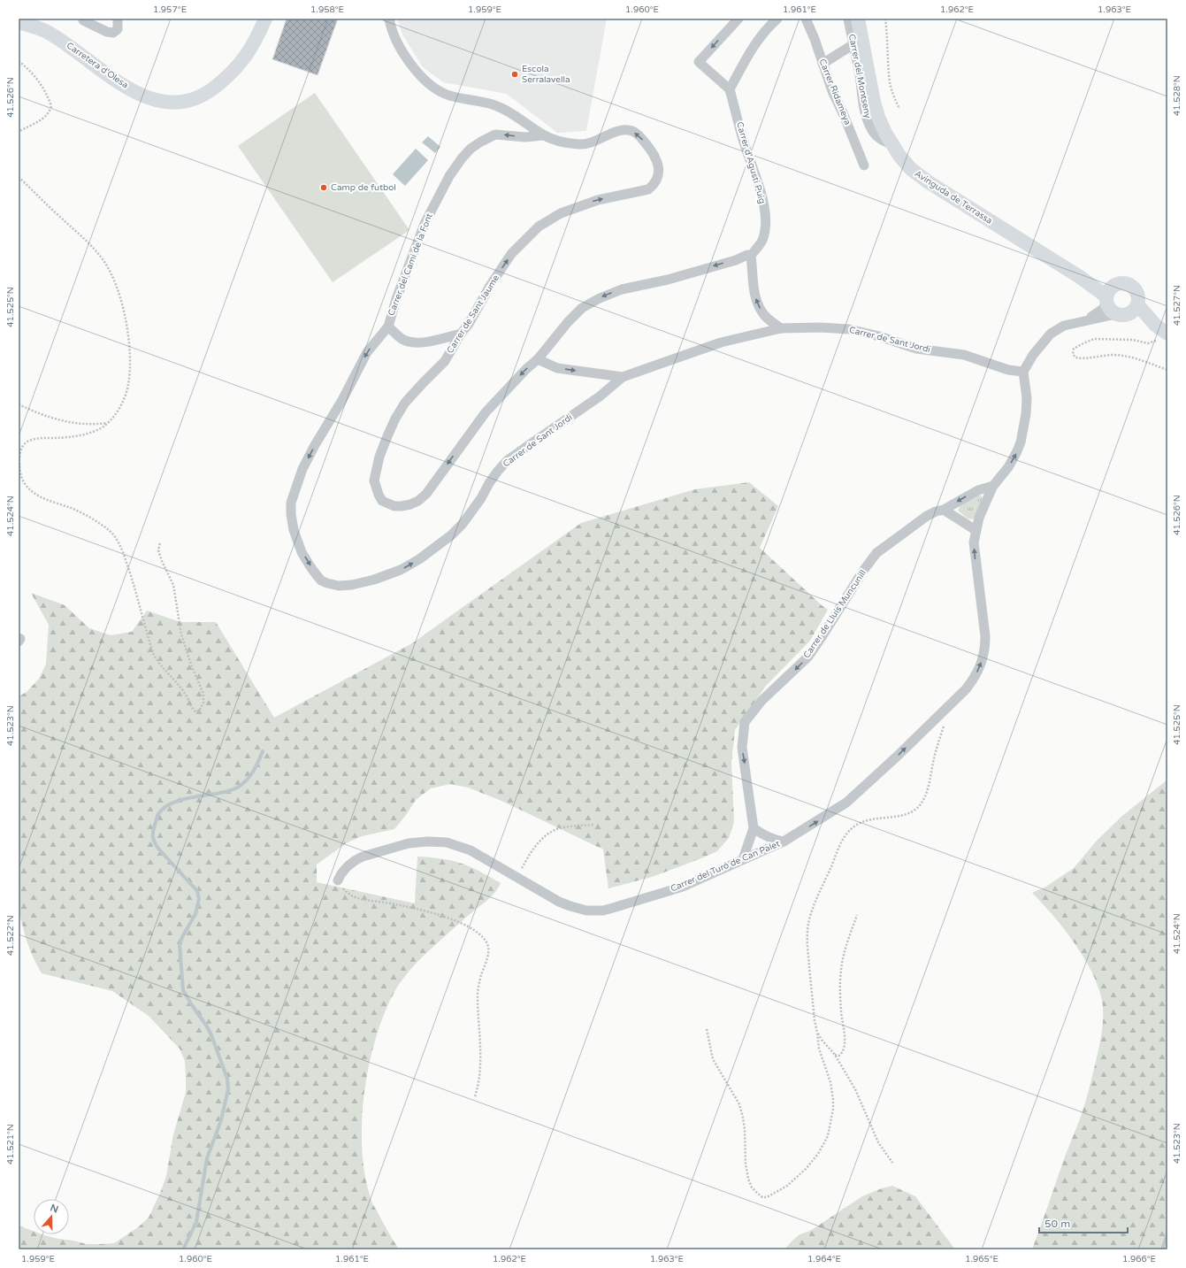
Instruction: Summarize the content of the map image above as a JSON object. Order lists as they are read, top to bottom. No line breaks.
{"streets":{"street":["Carretera d'Olesa","Carrer del Montseny","Carrer Ridameya","Carrer d'Agustí Puig","Avinguda de Terrassa","Carrer del Camí de la Font","Carrer de Sant Jaume","Carrer de Sant Jordi","Carrer de Lluís Muncunill","Carrer del Turó de Can Palet"]},"crossings":[["Carrer del Montseny","Avinguda de Terrassa"],["Carrer d'Agustí Puig","Carrer de Sant Jaume"],["Carrer del Camí de la Font","Carrer de Sant Jaume"],["Carrer del Camí de la Font","Carrer de Sant Jordi"],["Carrer de Lluís Muncunill","Carrer del Turó de Can Palet"]],"one_way":["Carrer del Camí de la Font","Carrer de Lluís Muncunill","Carrer del Turó de Can Palet"],"places":["Escola Serralavella","Camp de futbol"],"scale_bar":"50 m","north":"top","coordinates":["1.957°E","1.958°E","1.959°E","1.960°E","1.961°E","1.962°E","1.963°E","41.528°N","41.526°N","41.527°N","41.525°N","41.524°N","41.523°N","41.522°N","41.521°N","1.964°E","1.965°E","1.966°E"]}
